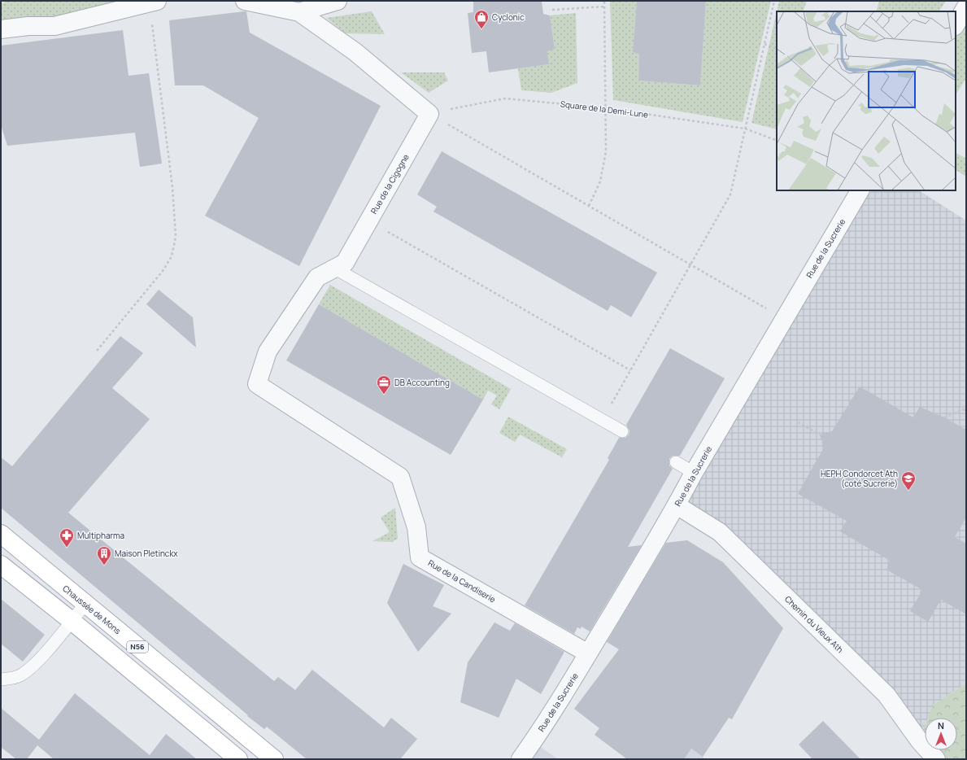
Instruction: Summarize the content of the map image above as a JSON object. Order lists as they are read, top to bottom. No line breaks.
{"streets":{"main road":["Chaussée de Mons","N56"],"street":["Rue de la Cigogne","Rue de la Sucrerie","Rue de la Candiserie","Chemin du Vieux Ath"],"path":["Square de la Demi-Lune"]},"crossings":[["Square de la Demi-Lune","Rue de la Cigogne"],["Rue de la Cigogne","Rue de la Candiserie"],["Rue de la Sucrerie","Rue de la Candiserie"],["Rue de la Sucrerie","Chemin du Vieux Ath"]],"places":{"shop":["Cyclonic"],"office":["DB Accounting"],"school or university":["HEPH Condorcet Ath (coté Sucrerie)"],"pharmacy":["Multipharma"],"building":["Maison Pletinckx"]},"north":"top"}
